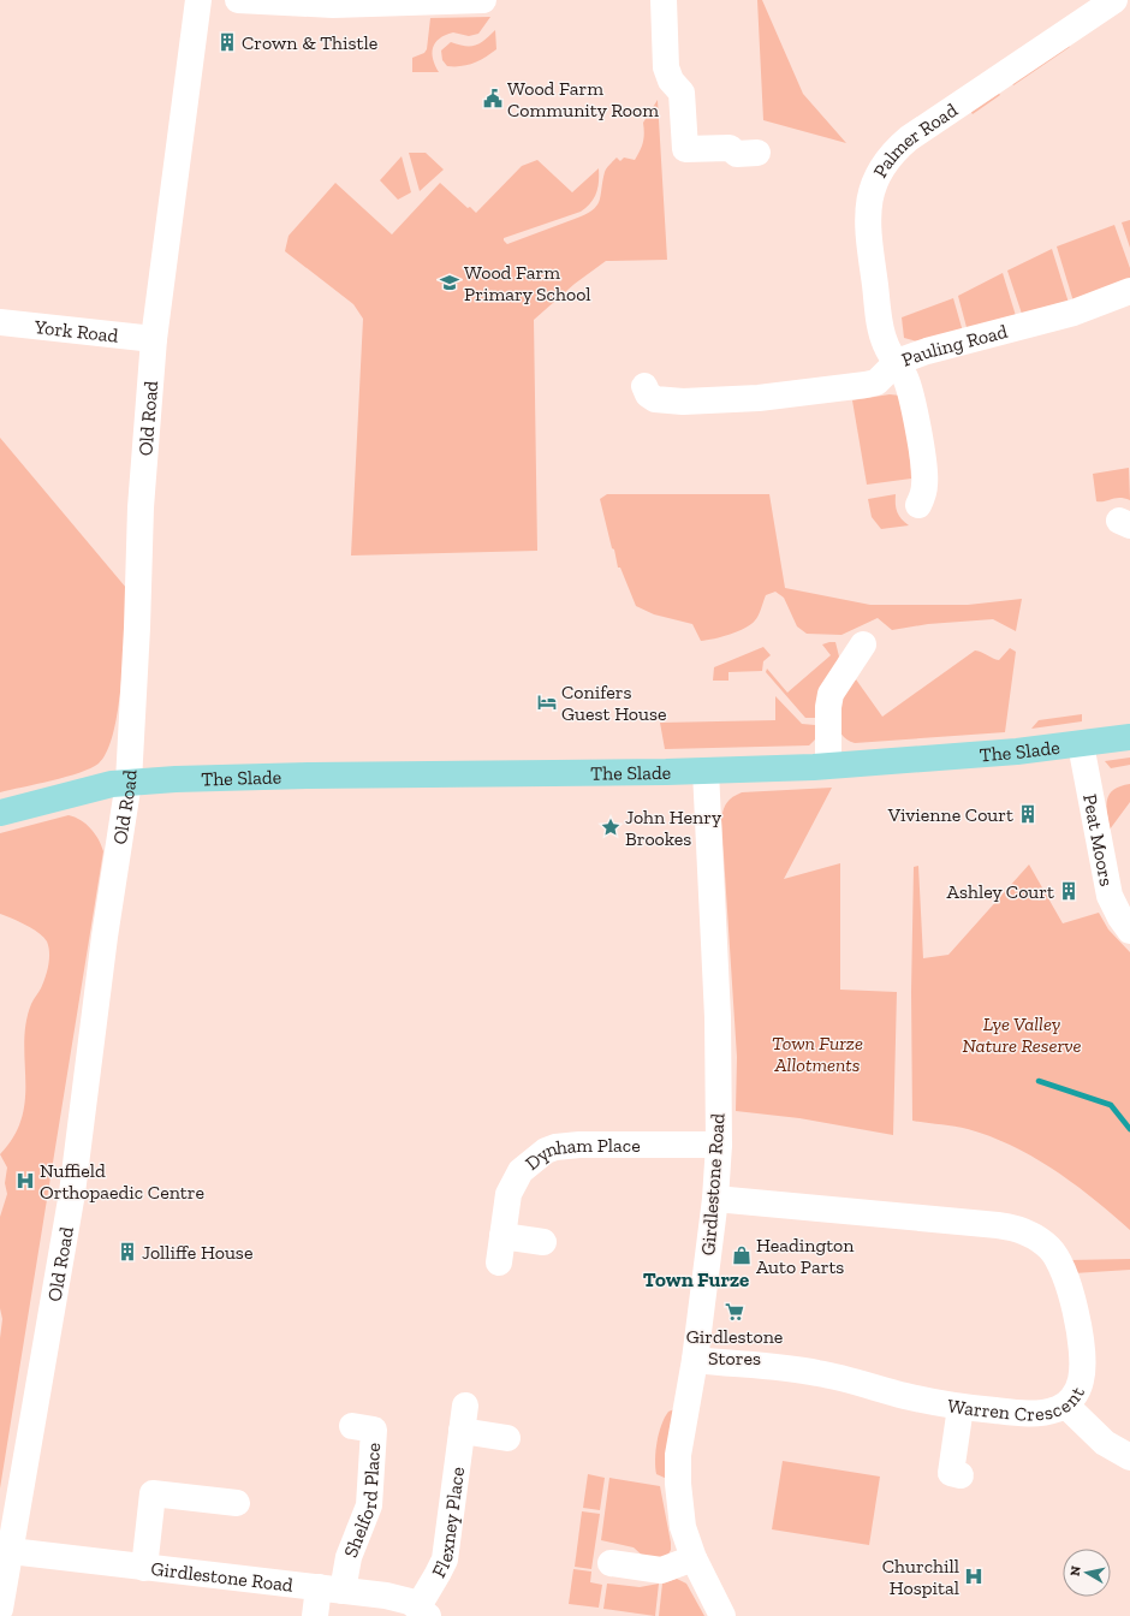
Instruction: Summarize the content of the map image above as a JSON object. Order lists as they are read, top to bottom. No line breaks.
{"streets":{"main road":["The Slade"],"street":["Palmer Road","York Road","Pauling Road","Old Road","Peat Moors","Dynham Place","Girdlestone Road","Warren Crescent","Shelford Place","Flexney Place"]},"crossings":[["Palmer Road","Pauling Road"],["York Road","Old Road"],["Old Road","The Slade"],["Old Road","Girdlestone Road"],["The Slade","Peat Moors"],["The Slade","Girdlestone Road"],["Dynham Place","Girdlestone Road"],["Girdlestone Road","Warren Crescent"],["Girdlestone Road","Shelford Place"],["Girdlestone Road","Flexney Place"]],"districts":["Town Furze"],"parks":["Lye Valley Nature Reserve","Town Furze Allotments"],"places":{"building":["Crown & Thistle","Vivienne Court","Ashley Court","Jolliffe House"],"public building":["Wood Farm Community Room"],"school or university":["Wood Farm Primary School"],"hotel":["Conifers Guest House"],"place":["John Henry Brookes"],"hospital":["Nuffield Orthopaedic Centre","Churchill Hospital"],"shop":["Headington Auto Parts"],"supermarket":["Girdlestone Stores"]},"north":"left"}
